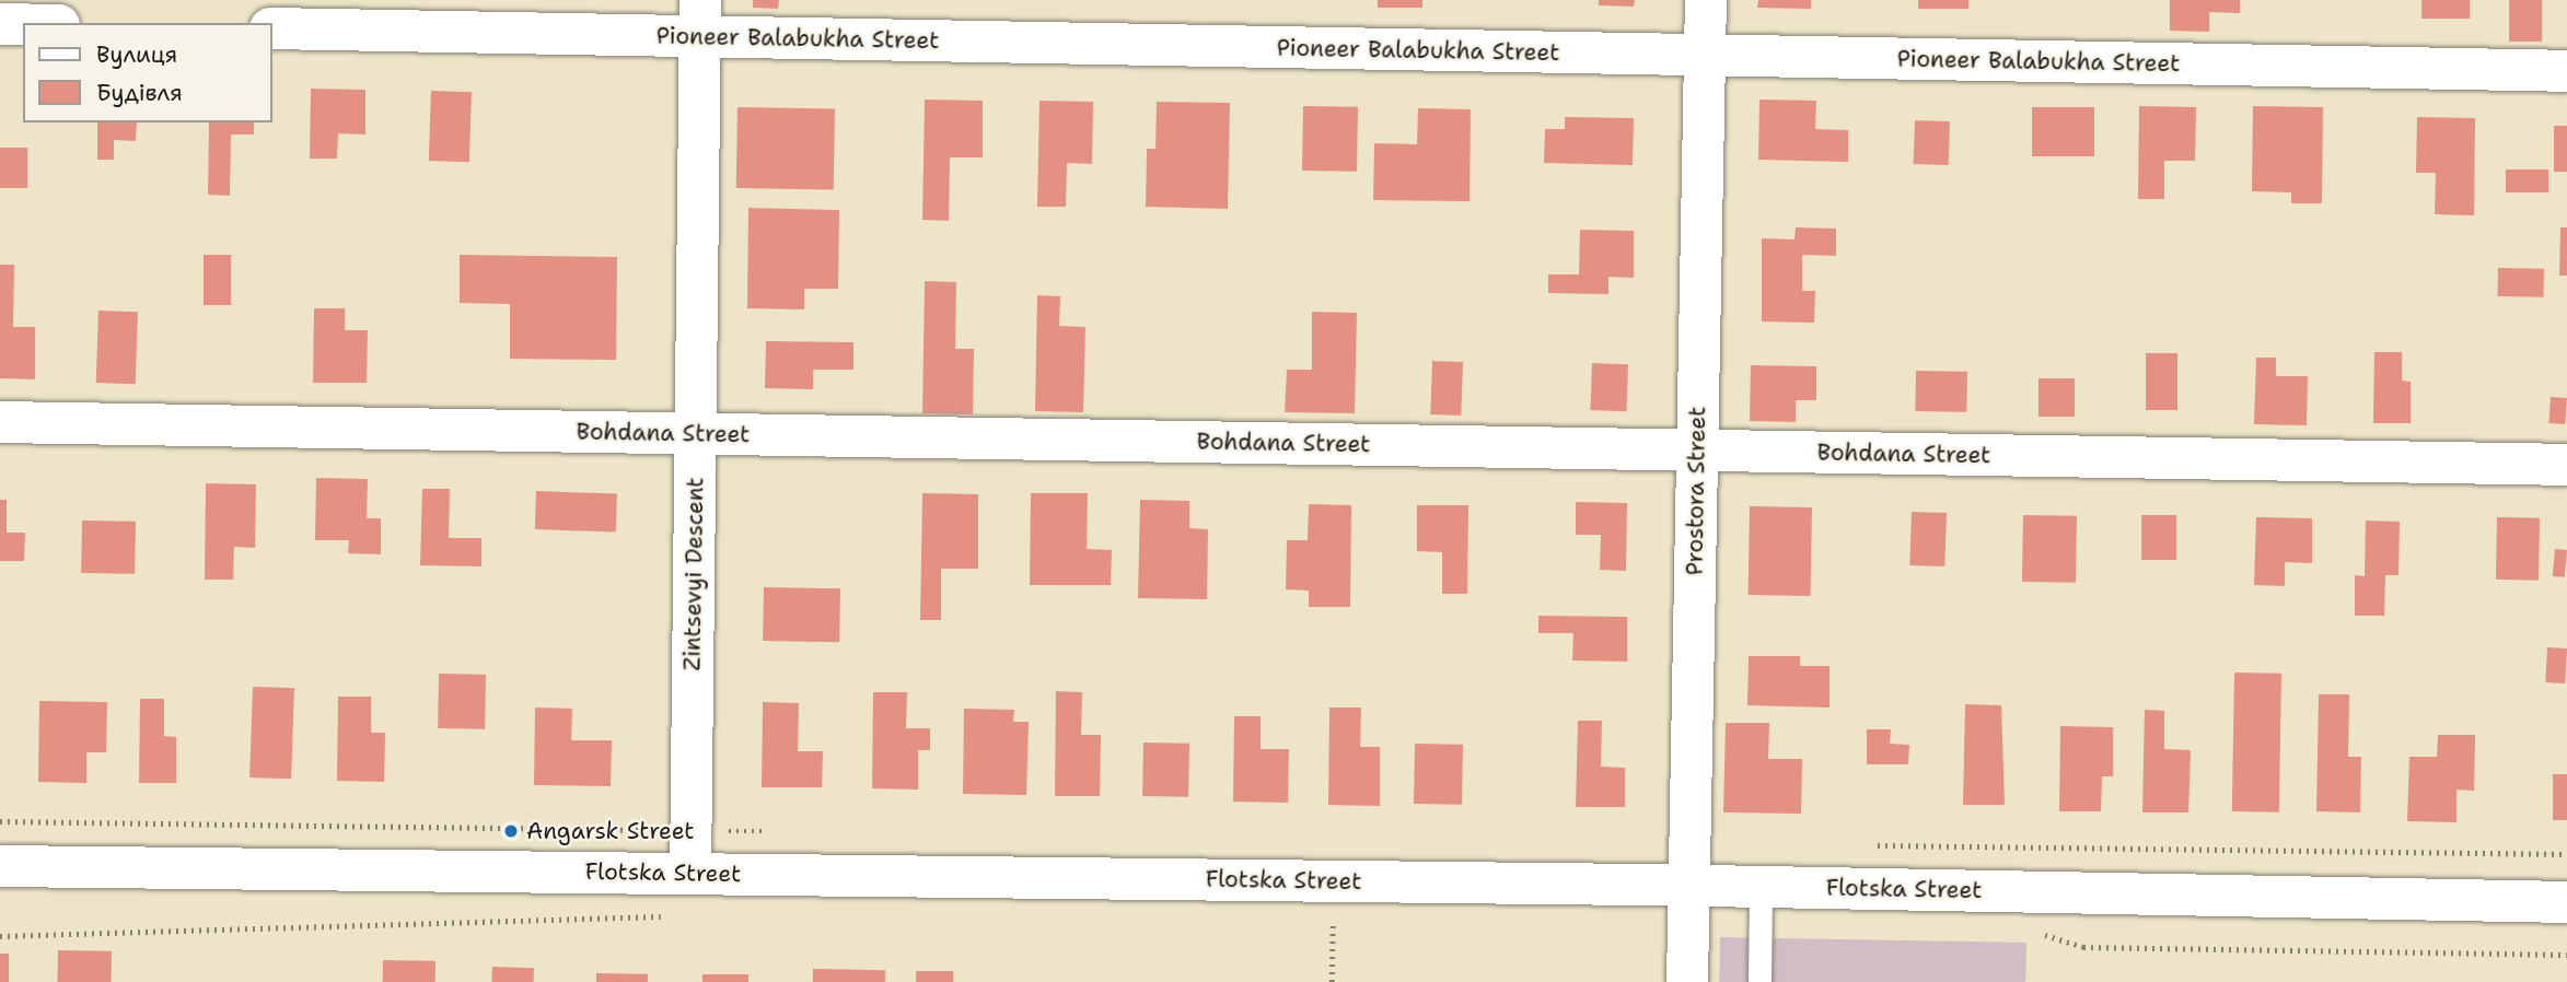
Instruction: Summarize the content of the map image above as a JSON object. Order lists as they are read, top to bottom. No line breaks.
{"streets":{"street":["Pioneer Balabukha Street","Bohdana Street","Prostora Street","Zintsevyi Descent","Flotska Street"]},"crossings":[["Pioneer Balabukha Street","Prostora Street"],["Pioneer Balabukha Street","Zintsevyi Descent"],["Bohdana Street","Prostora Street"],["Bohdana Street","Zintsevyi Descent"],["Prostora Street","Flotska Street"],["Zintsevyi Descent","Flotska Street"]],"places":["Angarsk Street"],"legend":["Вулиця","Будівля"]}
